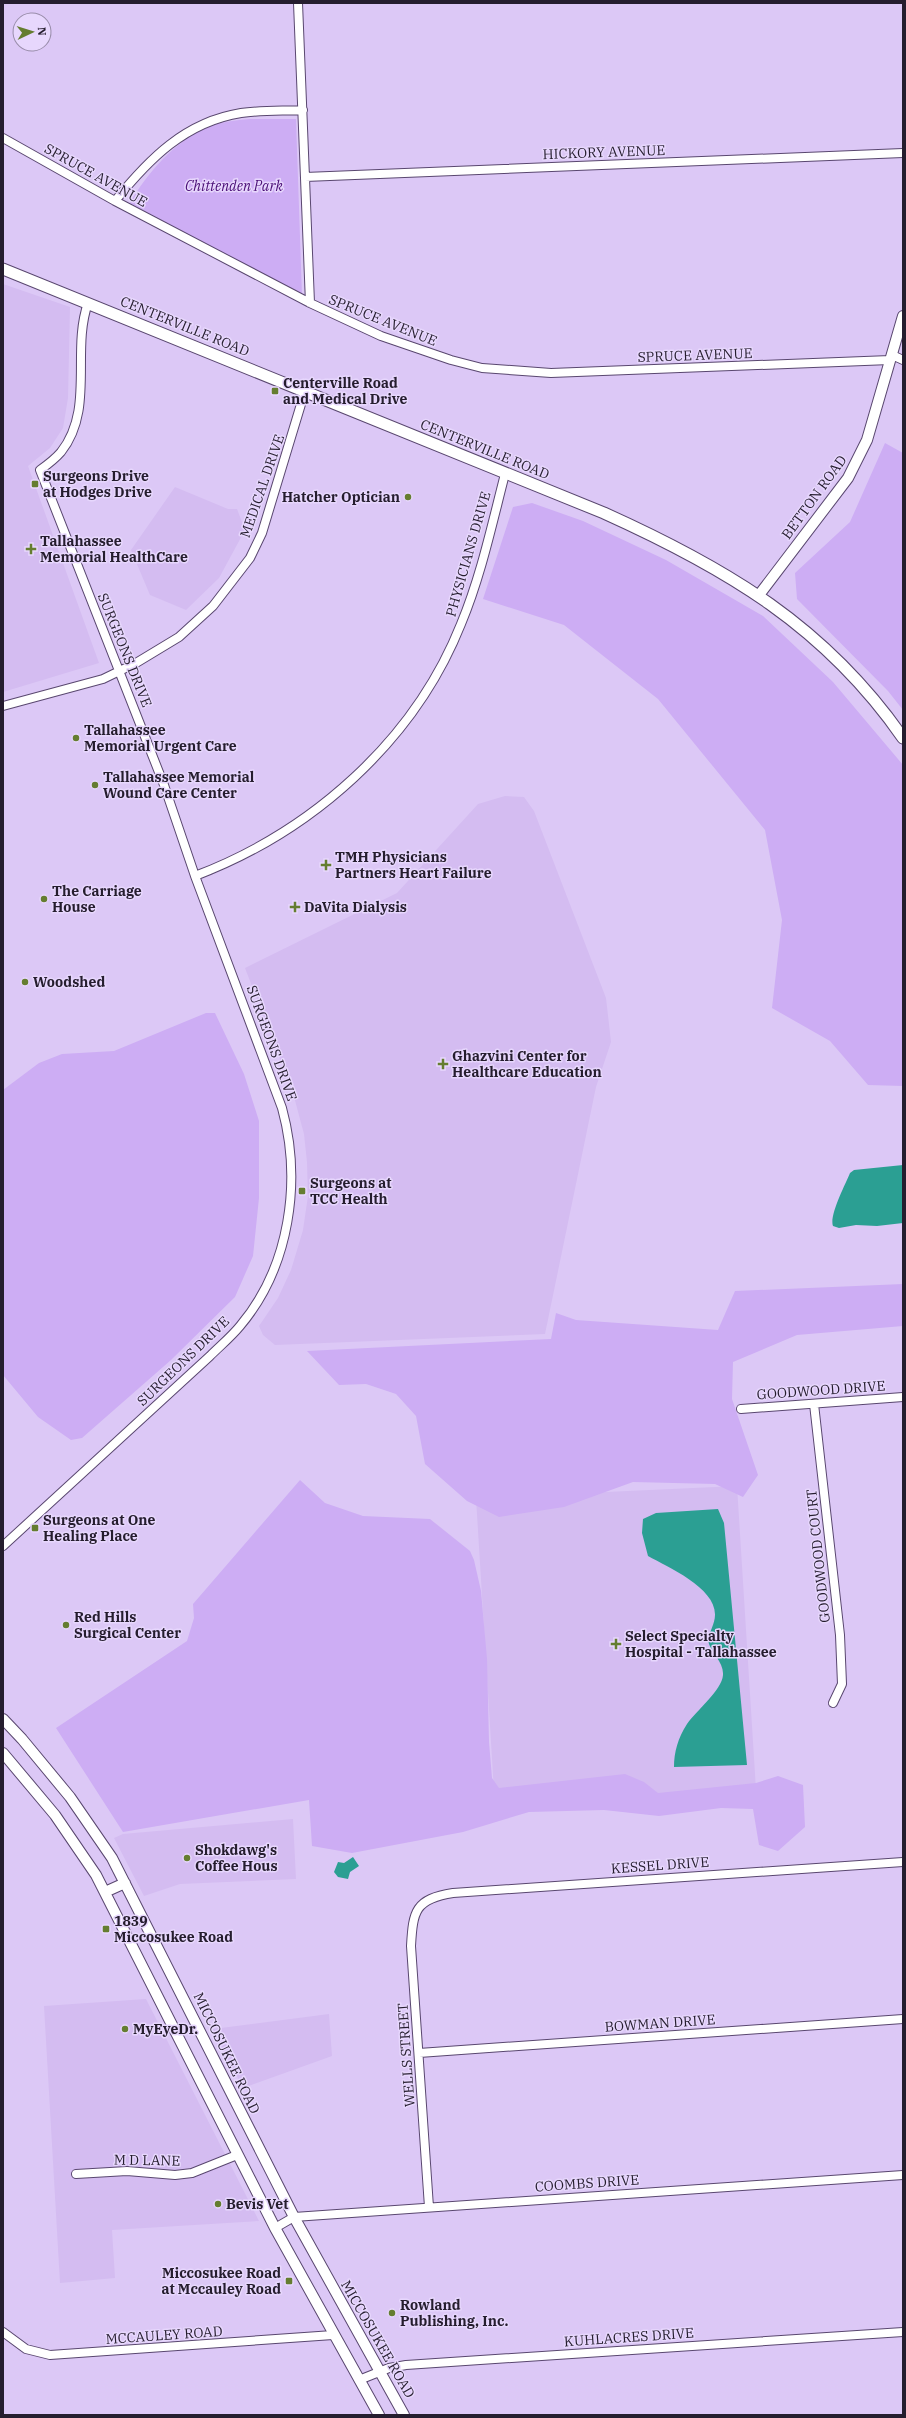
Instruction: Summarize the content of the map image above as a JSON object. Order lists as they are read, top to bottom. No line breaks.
{"streets":{"main road":["CENTERVILLE ROAD"],"street":["HICKORY AVENUE","SPRUCE AVENUE","MEDICAL DRIVE","BETTON ROAD","PHYSICIANS DRIVE","SURGEONS DRIVE","GOODWOOD DRIVE","GOODWOOD COURT","KESSEL DRIVE","BOWMAN DRIVE","MICCOSUKEE ROAD","WELLS STREET","M D LANE","COOMBS DRIVE","MCCAULEY ROAD","KUHLACRES DRIVE"]},"crossings":[["SPRUCE AVENUE","BETTON ROAD"],["CENTERVILLE ROAD","MEDICAL DRIVE"],["CENTERVILLE ROAD","BETTON ROAD"],["CENTERVILLE ROAD","PHYSICIANS DRIVE"],["CENTERVILLE ROAD","SURGEONS DRIVE"],["MEDICAL DRIVE","SURGEONS DRIVE"],["PHYSICIANS DRIVE","SURGEONS DRIVE"],["GOODWOOD DRIVE","GOODWOOD COURT"],["KESSEL DRIVE","WELLS STREET"],["BOWMAN DRIVE","WELLS STREET"],["MICCOSUKEE ROAD","COOMBS DRIVE"],["MICCOSUKEE ROAD","KUHLACRES DRIVE"],["WELLS STREET","COOMBS DRIVE"]],"parks":["Chittenden Park"],"places":{"transit":["Centerville Road and Medical Drive","Surgeons Drive at Hodges Drive","Surgeons at TCC Health","Surgeons at One Healing Place","1839 Miccosukee Road","Miccosukee Road at Mccauley Road"],"other":["Hatcher Optician","Tallahassee Memorial Urgent Care","Tallahassee Memorial Wound Care Center","The Carriage House","Woodshed","Red Hills Surgical Center","Shokdawg's Coffee Hous","MyEyeDr.","Bevis Vet","Rowland Publishing, Inc."],"health":["Tallahassee Memorial HealthCare","TMH Physicians Partners Heart Failure","DaVita Dialysis","Ghazvini Center for Healthcare Education","Select Specialty Hospital - Tallahassee"]},"north":"right"}
